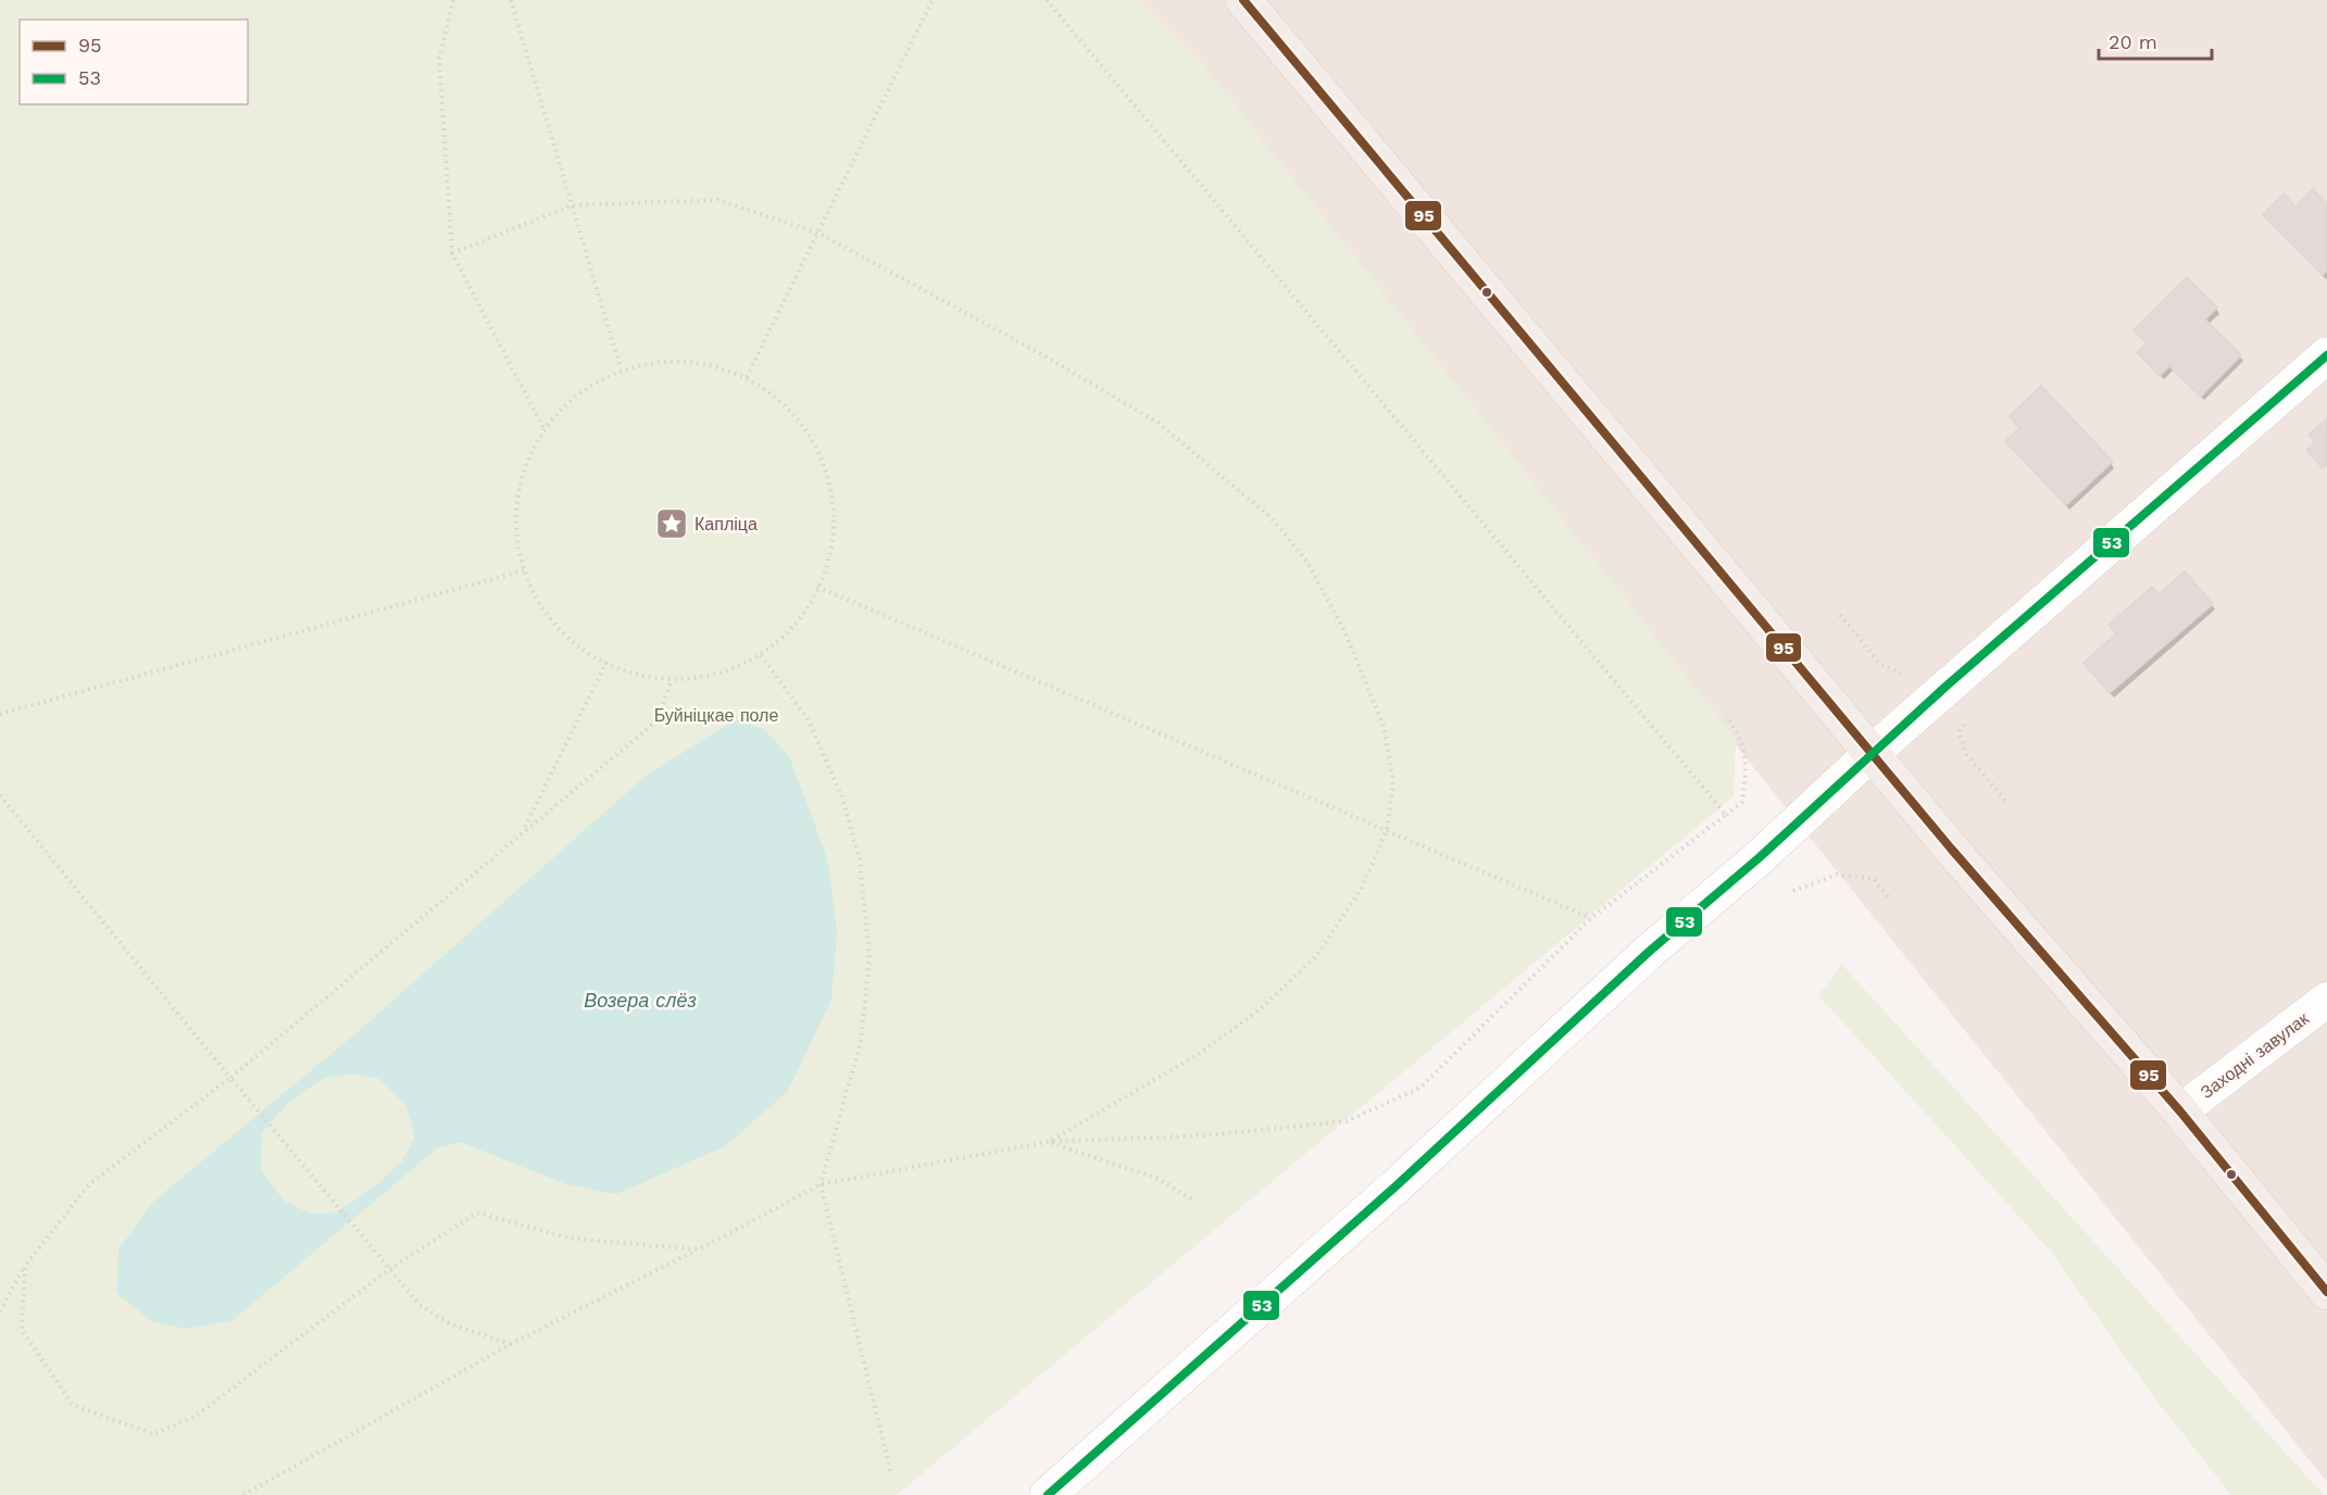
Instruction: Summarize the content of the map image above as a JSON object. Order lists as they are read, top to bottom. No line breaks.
{"streets":{"street":["Заходні завулак"]},"water":["Возера слёз"],"parks":["Буйніцкае поле"],"places":{"place":["Капліца"]},"lines":["transit line 95","transit line 53"],"legend":["95","53"],"scale_bar":"20 m"}
